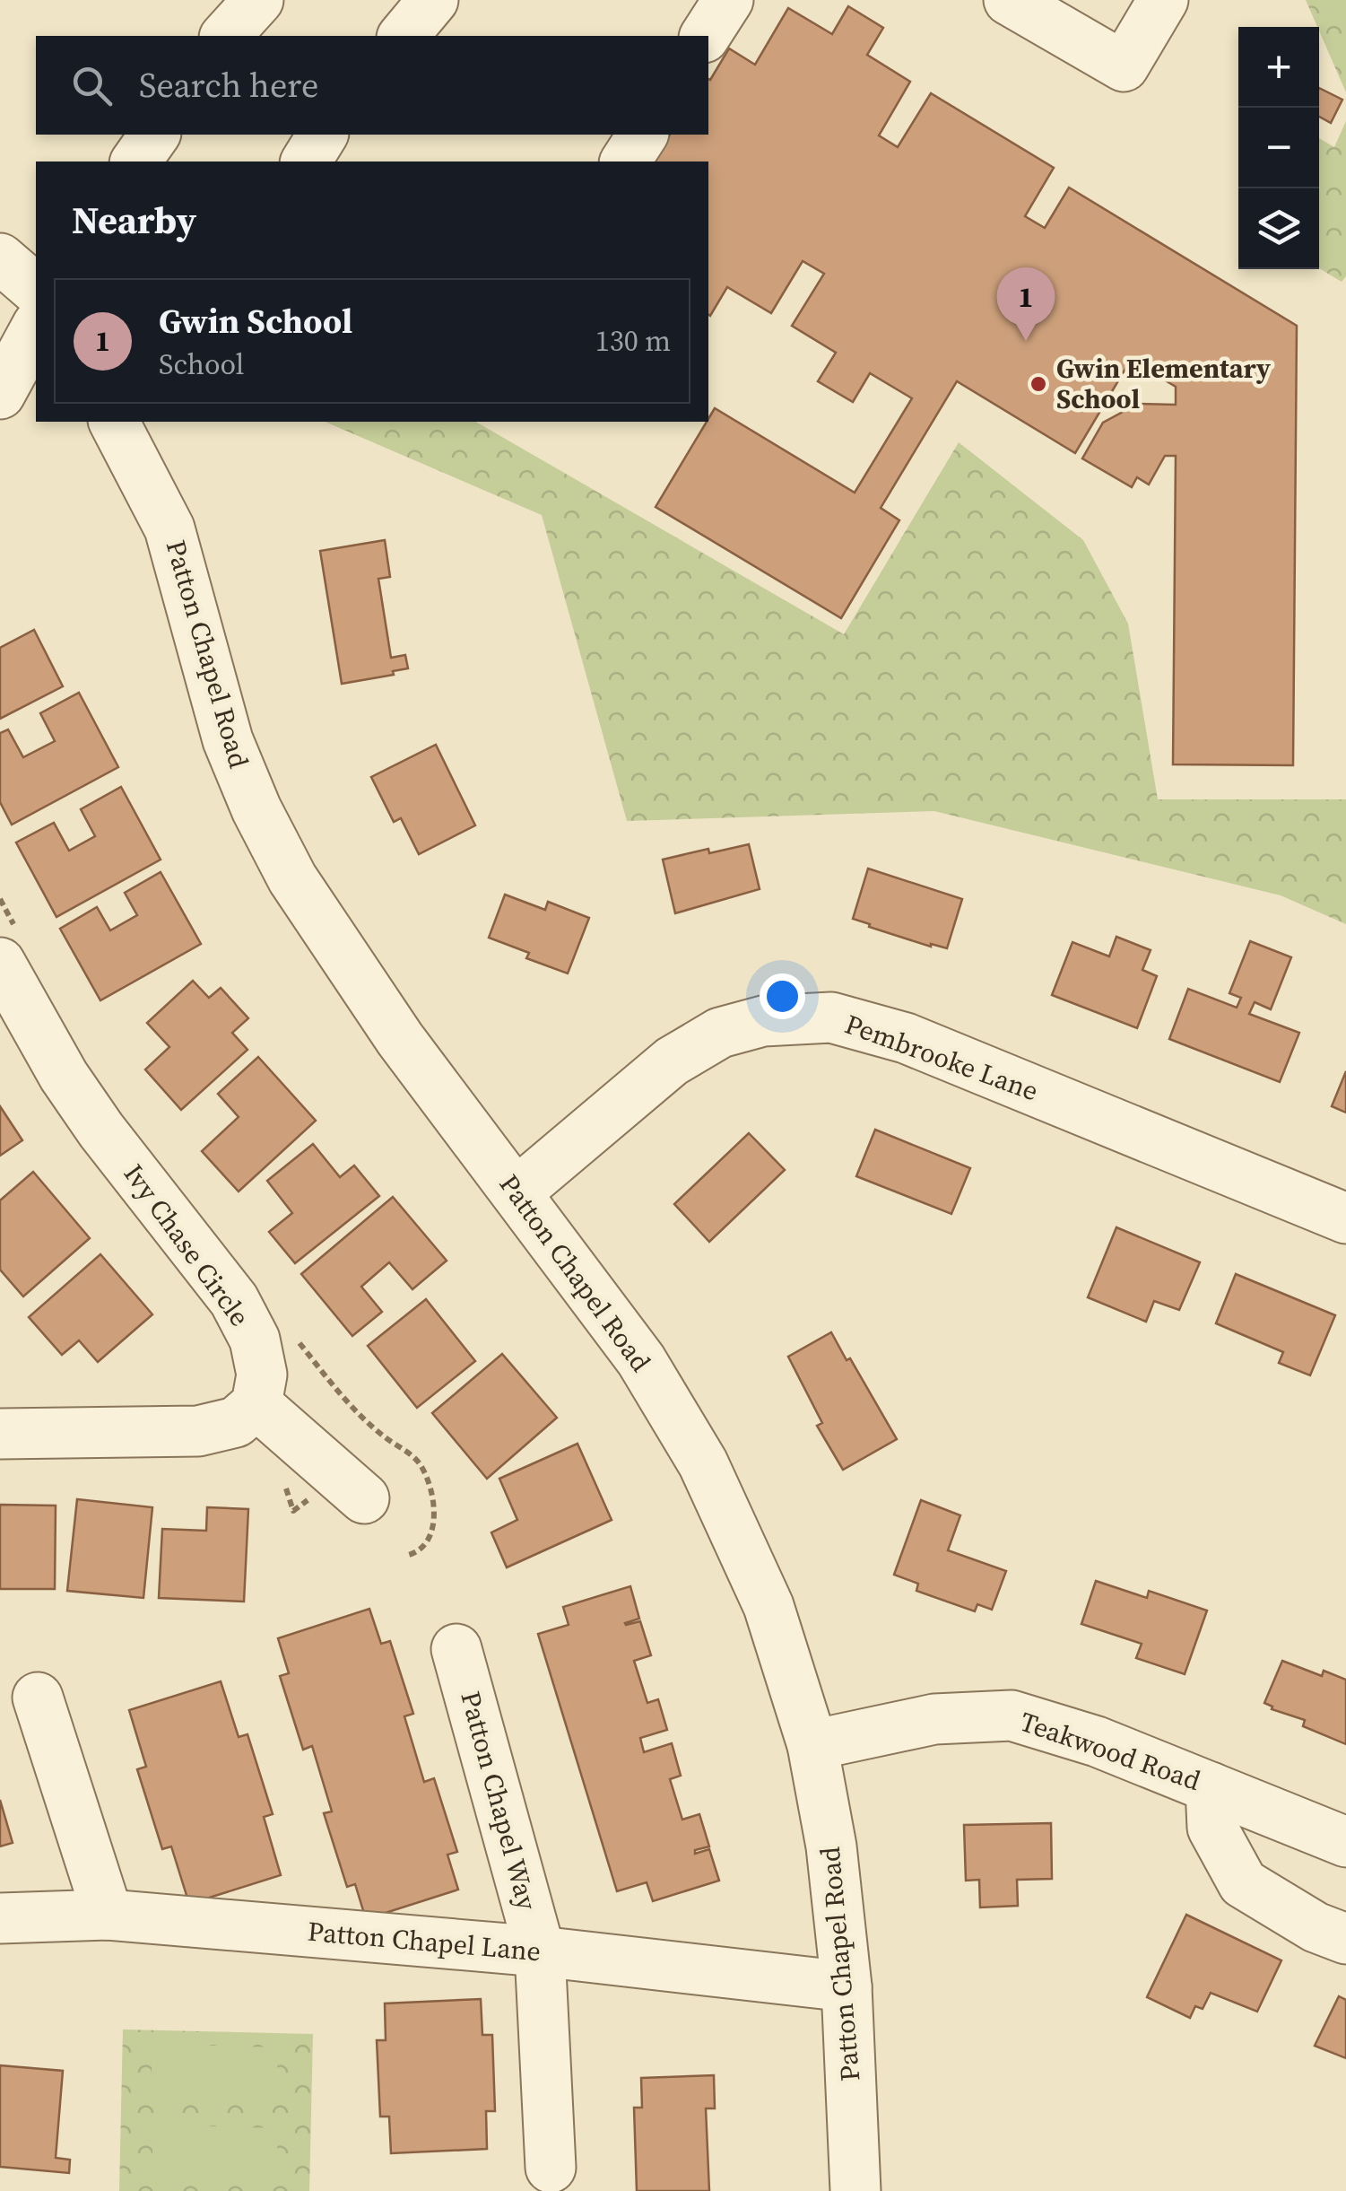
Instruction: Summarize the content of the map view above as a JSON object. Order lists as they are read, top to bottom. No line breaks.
{"streets":{"street":["Patton Chapel Road","Pembrooke Lane","Ivy Chase Circle","Teakwood Road","Patton Chapel Way","Patton Chapel Lane"]},"crossings":[["Patton Chapel Road","Pembrooke Lane"],["Patton Chapel Road","Teakwood Road"],["Patton Chapel Road","Patton Chapel Lane"],["Patton Chapel Way","Patton Chapel Lane"]],"places":["Gwin Elementary School"],"page":{"map_buttons":["+","−"],"search":"Search here","heading":"Nearby","pins":"1","list":[{"mark":"1","name":"Gwin School","note":"School","value":"130 m"}]}}
